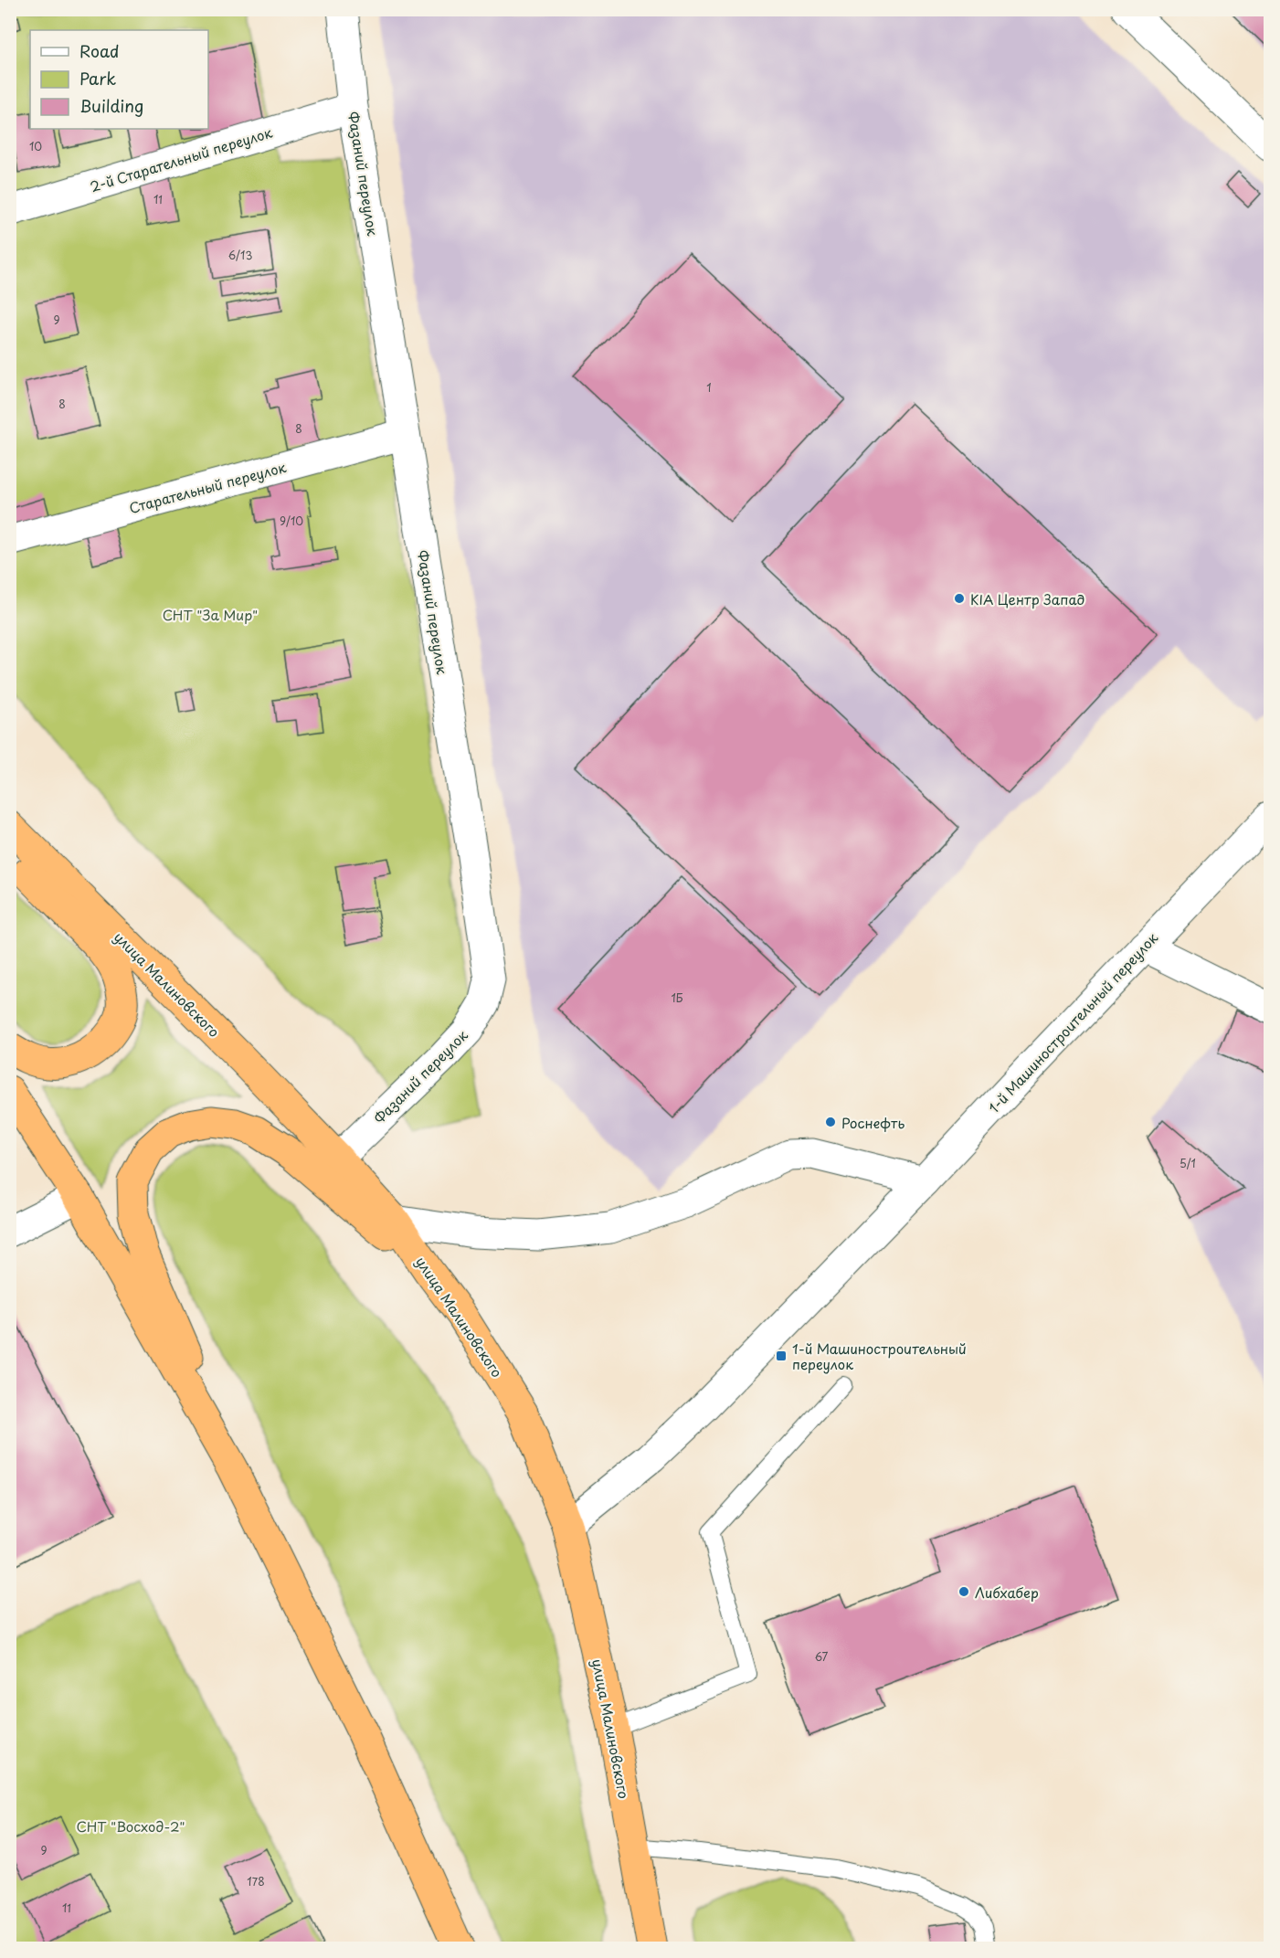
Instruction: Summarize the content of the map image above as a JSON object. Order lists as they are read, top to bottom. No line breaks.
{"streets":{"highway":["улица Малиновского"],"street":["2-й Старательный переулок","Фазаний переулок","Старательный переулок","1-й Машиностроительный переулок"]},"crossings":[["2-й Старательный переулок","Фазаний переулок"],["Фазаний переулок","Старательный переулок"],["Фазаний переулок","улица Малиновского"],["улица Малиновского","1-й Машиностроительный переулок"]],"parks":["СНТ \"За Мир\"","СНТ \"Восход-2\""],"places":{"other":["KIA Центр Запад","Роснефть","Либхабер"],"transit":["1-й Машиностроительный переулок"]},"house_numbers":["10","11","6/13","9","1","8","8","9/10","1Б","5/1","67","9","178","11"],"legend":["Road","Park","Building"]}
